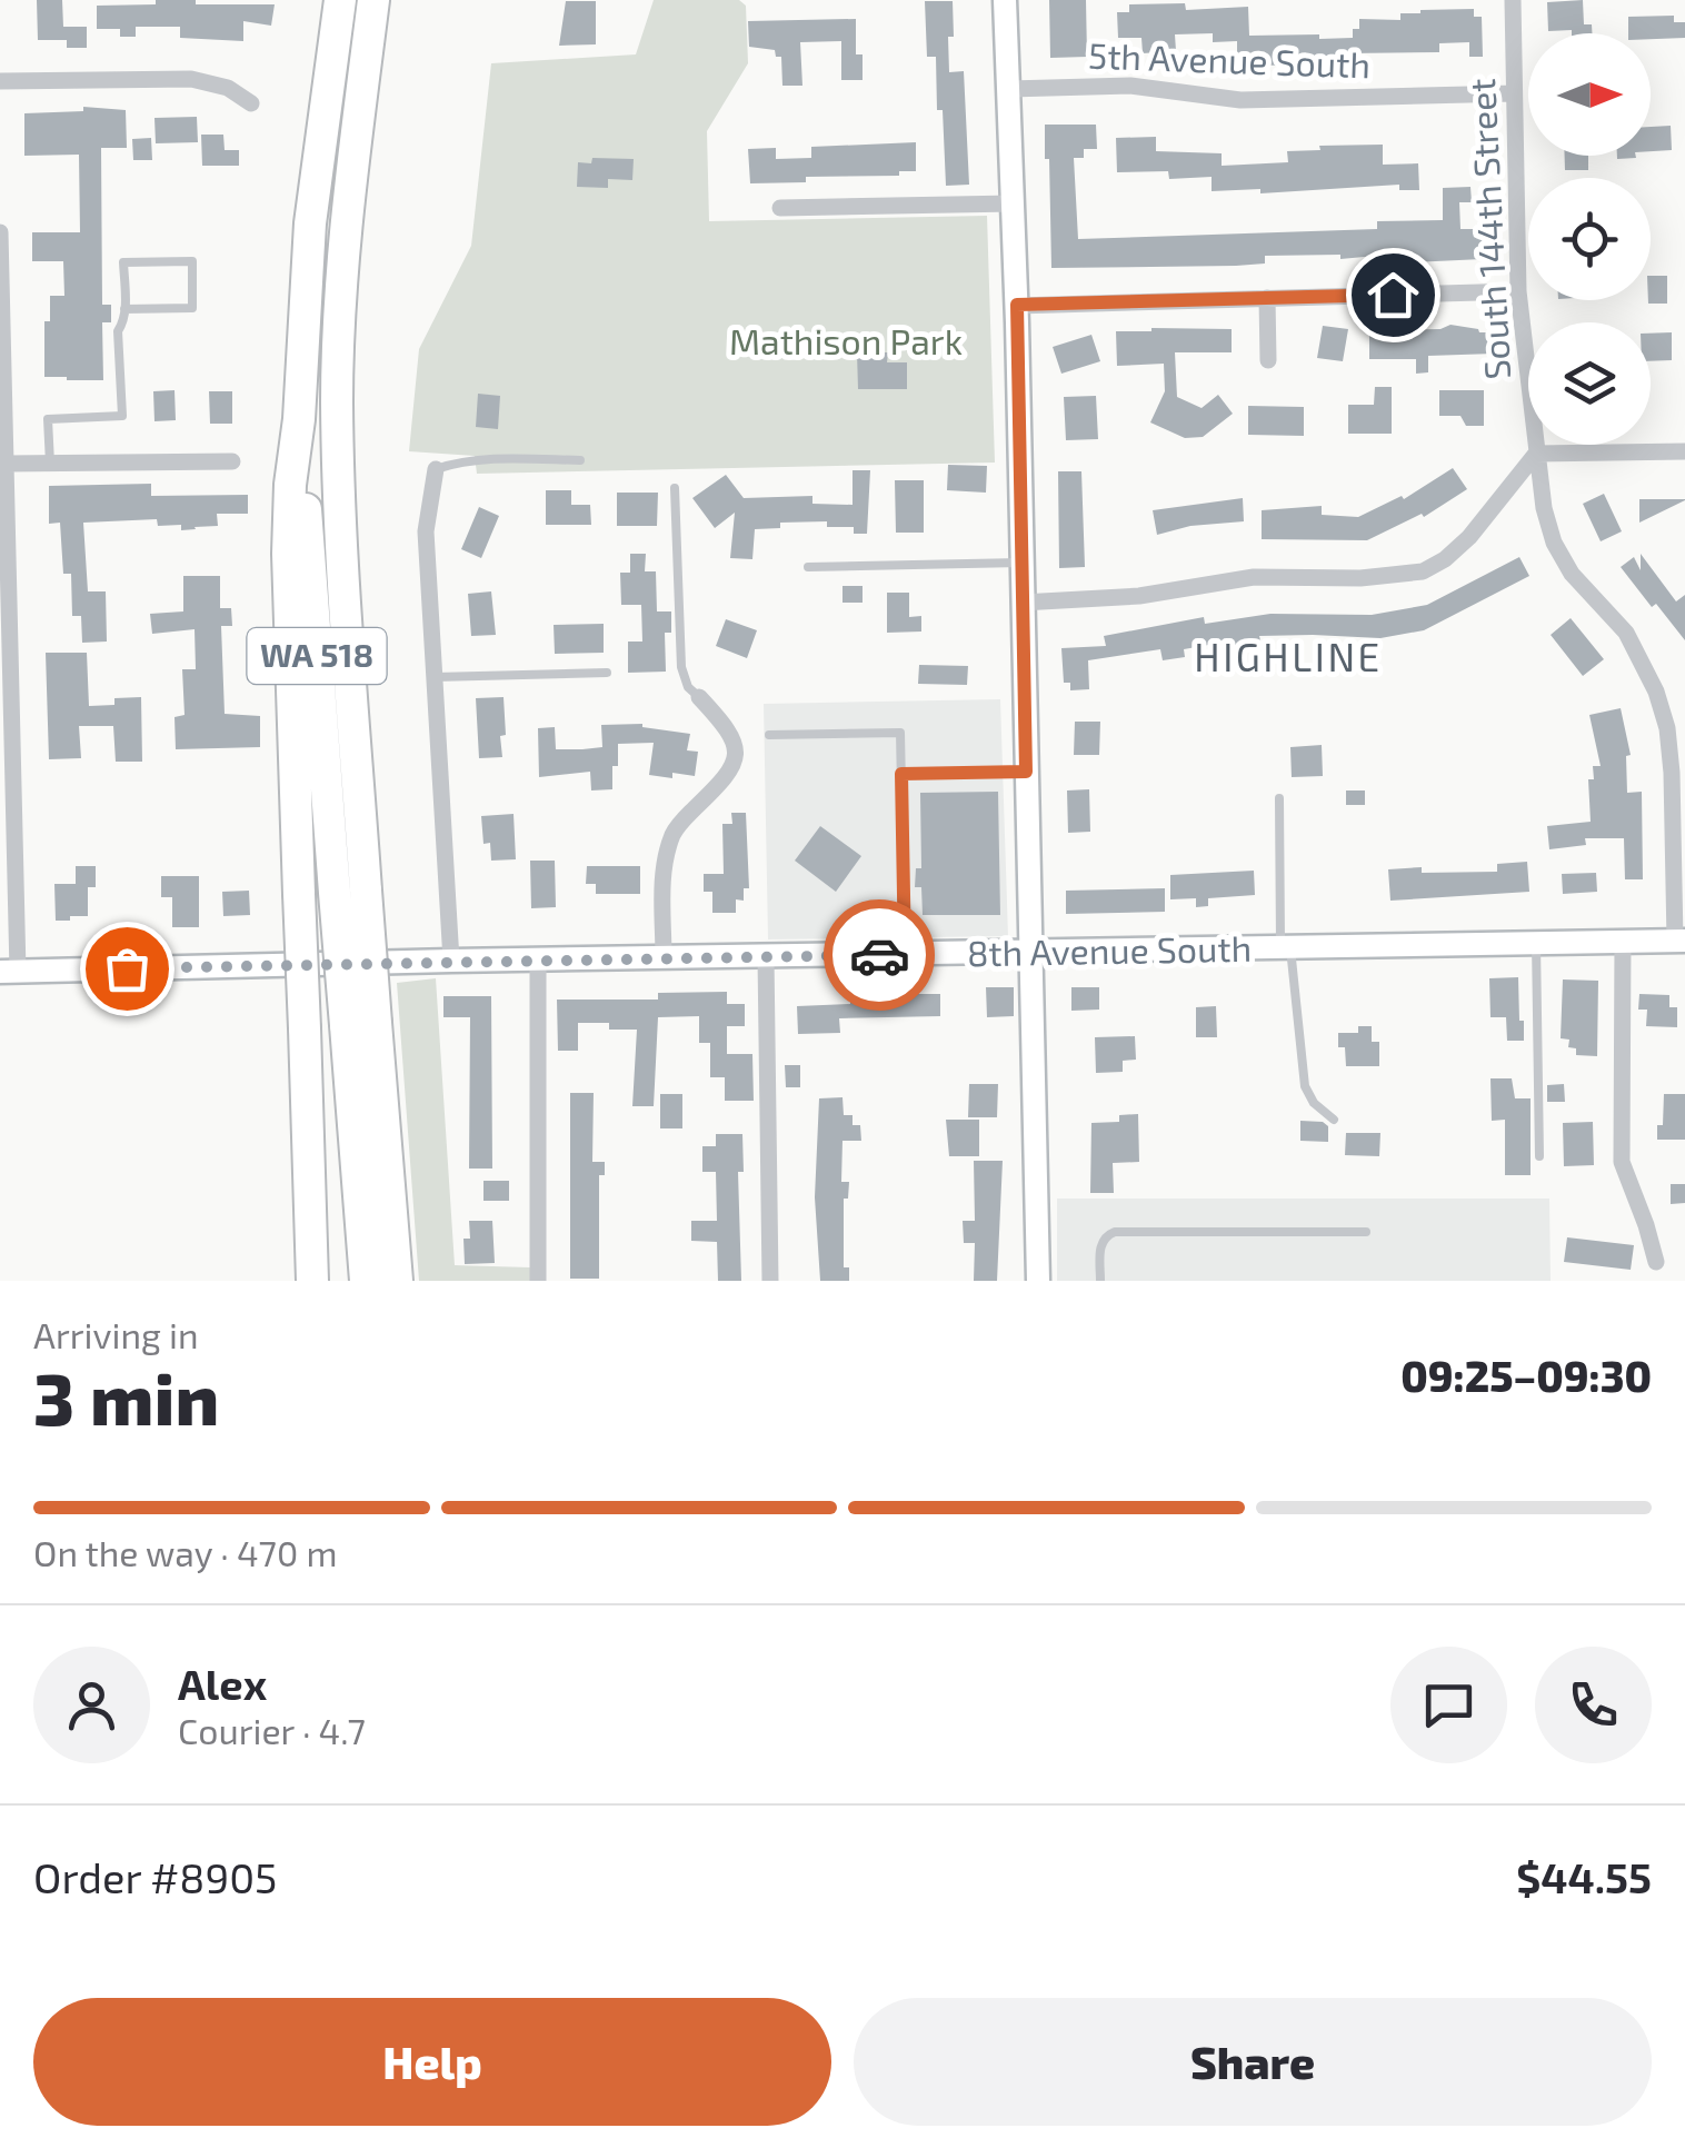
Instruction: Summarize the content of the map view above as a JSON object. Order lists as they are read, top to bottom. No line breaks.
{"streets":{"highway":["WA 518"],"street":["5th Avenue South","South 144th Street","8th Avenue South"]},"crossings":[["5th Avenue South","South 144th Street"],["South 144th Street","8th Avenue South"]],"districts":["HIGHLINE"],"parks":["Mathison Park"],"north":"right","page":{"heading":["3 min","Arriving in","09:25–09:30"],"panel":["Alex","Courier · 4.7","Order #8905","$44.55"],"bar":"On the way · 470 m","buttons":["Help","Share"]}}
